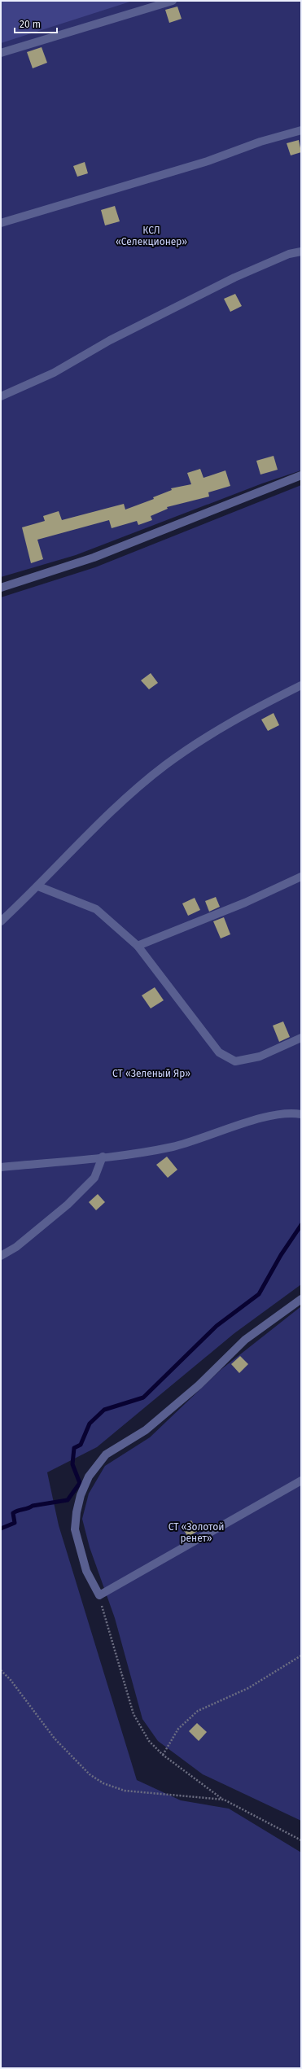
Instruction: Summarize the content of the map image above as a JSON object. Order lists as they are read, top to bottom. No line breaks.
{"parks":["КСЛ «Селекционер»","СТ «Зеленый Яр»","СТ «Золотой ренет»"],"scale_bar":"20 m"}
